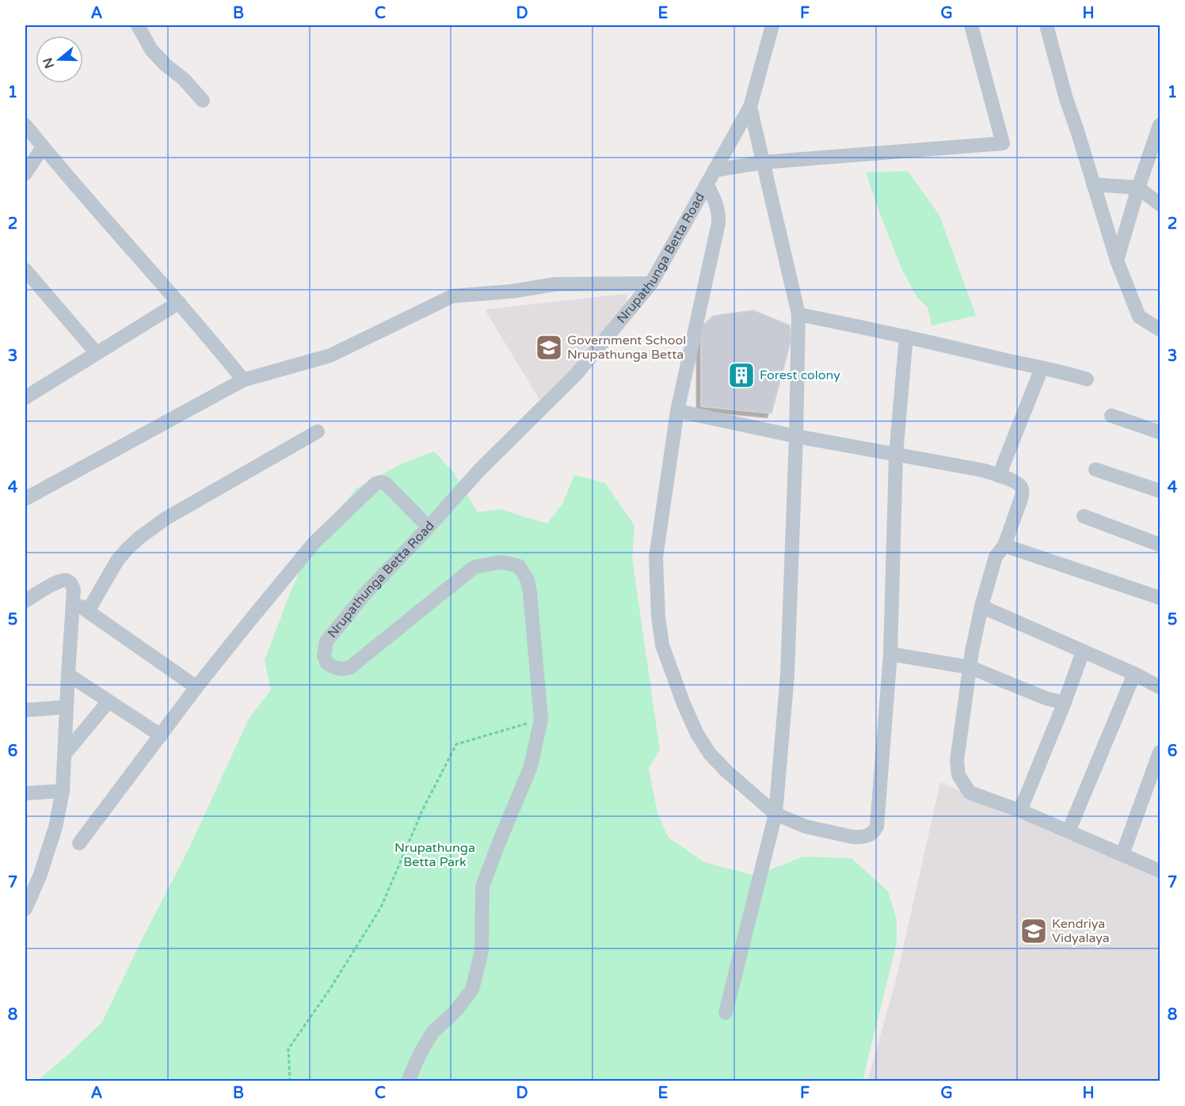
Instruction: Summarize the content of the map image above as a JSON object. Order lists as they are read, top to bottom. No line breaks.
{"streets":{"street":["Nrupathunga Betta Road"]},"parks":["Nrupathunga Betta Park"],"places":{"school or university":["Government School Nrupathunga Betta","Kendriya Vidyalaya"],"building":["Forest colony"]},"north":"left","grid":{"columns":["A","B","C","D","E","F","G","H"],"rows":["1","2","3","4","5","6","7","8"]}}
